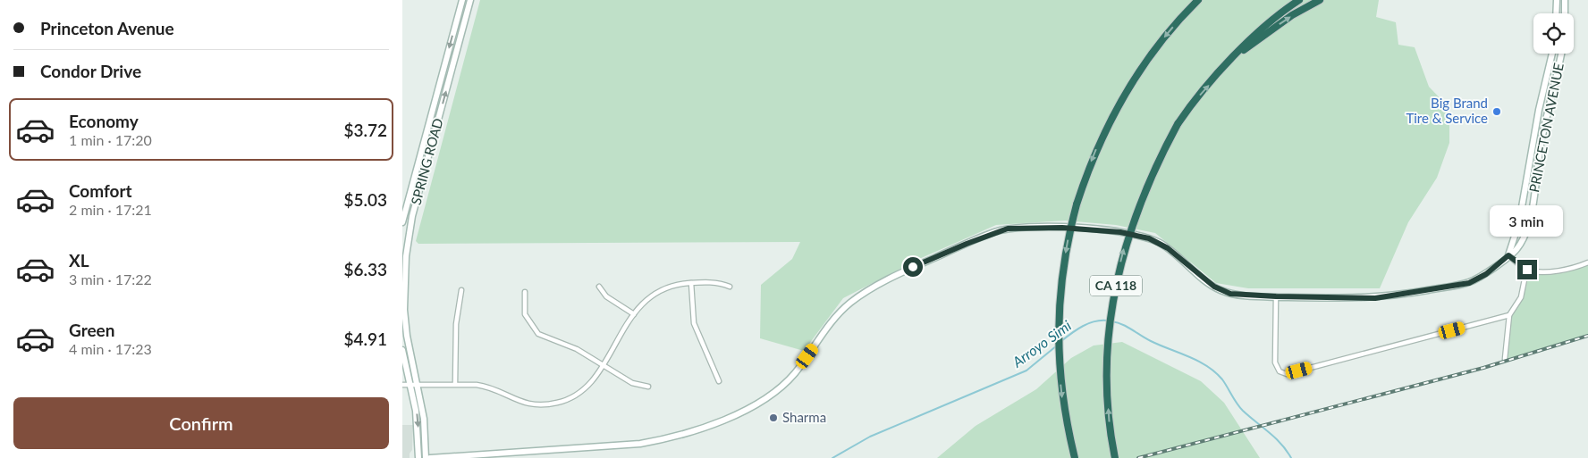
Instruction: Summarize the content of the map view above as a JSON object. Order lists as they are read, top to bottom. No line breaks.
{"streets":{"highway":["CA 118"],"street":["PRINCETON AVENUE","SPRING ROAD"]},"water":["Arroyo Simi"],"places":["Big Brand Tire & Service","Sharma"],"page":{"banner":["Princeton Avenue","Condor Drive"],"list":[{"name":"Economy","note":"1 min · 17:20","value":"$3.72"},{"name":"Comfort","note":"2 min · 17:21","value":"$5.03"},{"name":"XL","note":"3 min · 17:22","value":"$6.33"},{"name":"Green","note":"4 min · 17:23","value":"$4.91"}],"bubble":"3 min","buttons":"Confirm"}}
